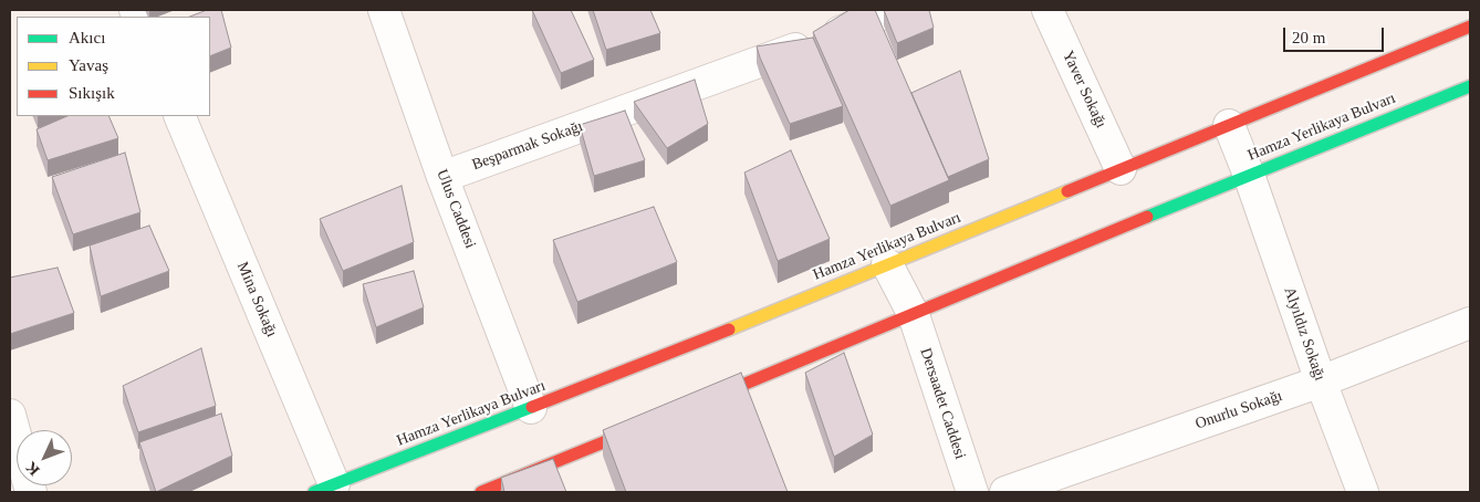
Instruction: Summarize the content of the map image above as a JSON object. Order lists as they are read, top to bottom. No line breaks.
{"streets":{"main road":["Hamza Yerlikaya Bulvarı"],"street":["Yaver Sokağı","Beşparmak Sokağı","Ulus Caddesi","Mina Sokağı","Alyıldız Sokağı","Dersaadet Caddesi","Onurlu Sokağı"]},"crossings":[["Yaver Sokağı","Hamza Yerlikaya Bulvarı"],["Hamza Yerlikaya Bulvarı","Ulus Caddesi"],["Hamza Yerlikaya Bulvarı","Mina Sokağı"],["Hamza Yerlikaya Bulvarı","Alyıldız Sokağı"],["Hamza Yerlikaya Bulvarı","Dersaadet Caddesi"],["Beşparmak Sokağı","Ulus Caddesi"],["Alyıldız Sokağı","Onurlu Sokağı"]],"legend":["Akıcı","Yavaş","Sıkışık"],"scale_bar":"20 m","north":"bottom left"}
